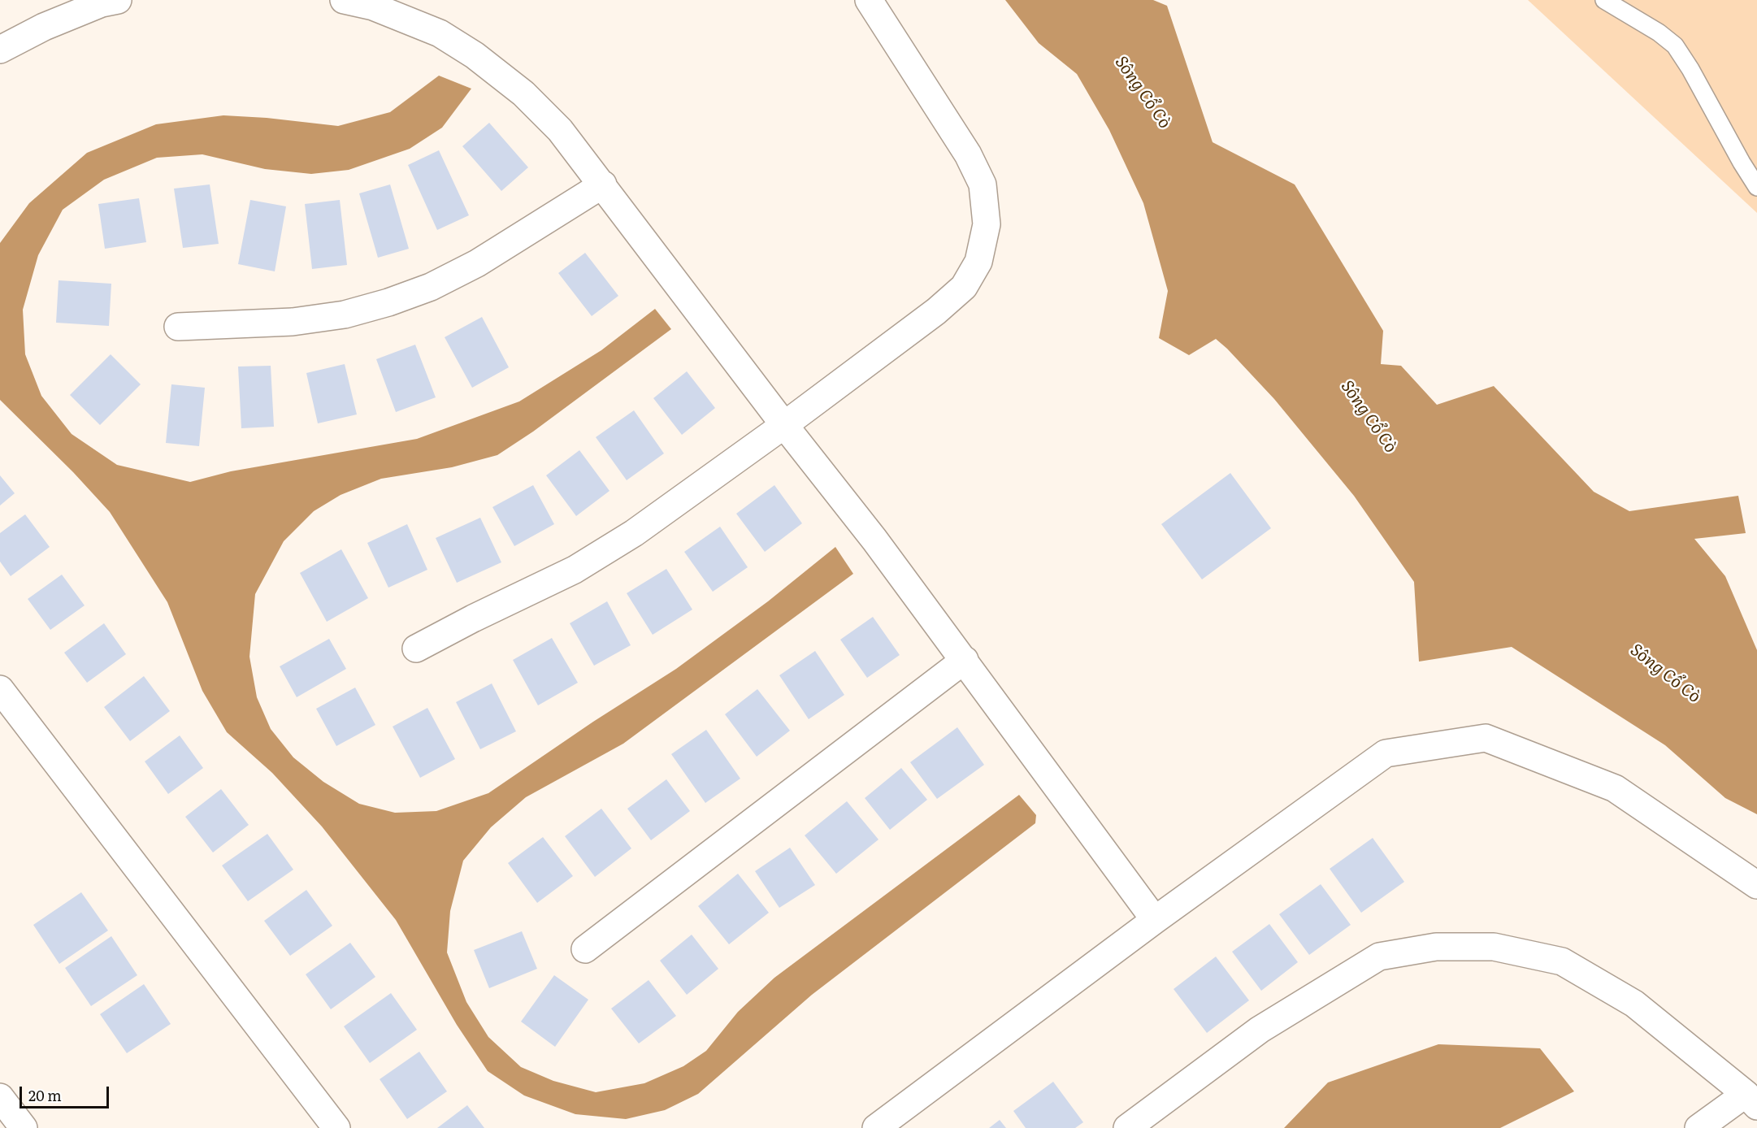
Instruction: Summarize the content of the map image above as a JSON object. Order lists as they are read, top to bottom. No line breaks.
{"water":["Sông Cổ Cò"],"scale_bar":"20 m"}
